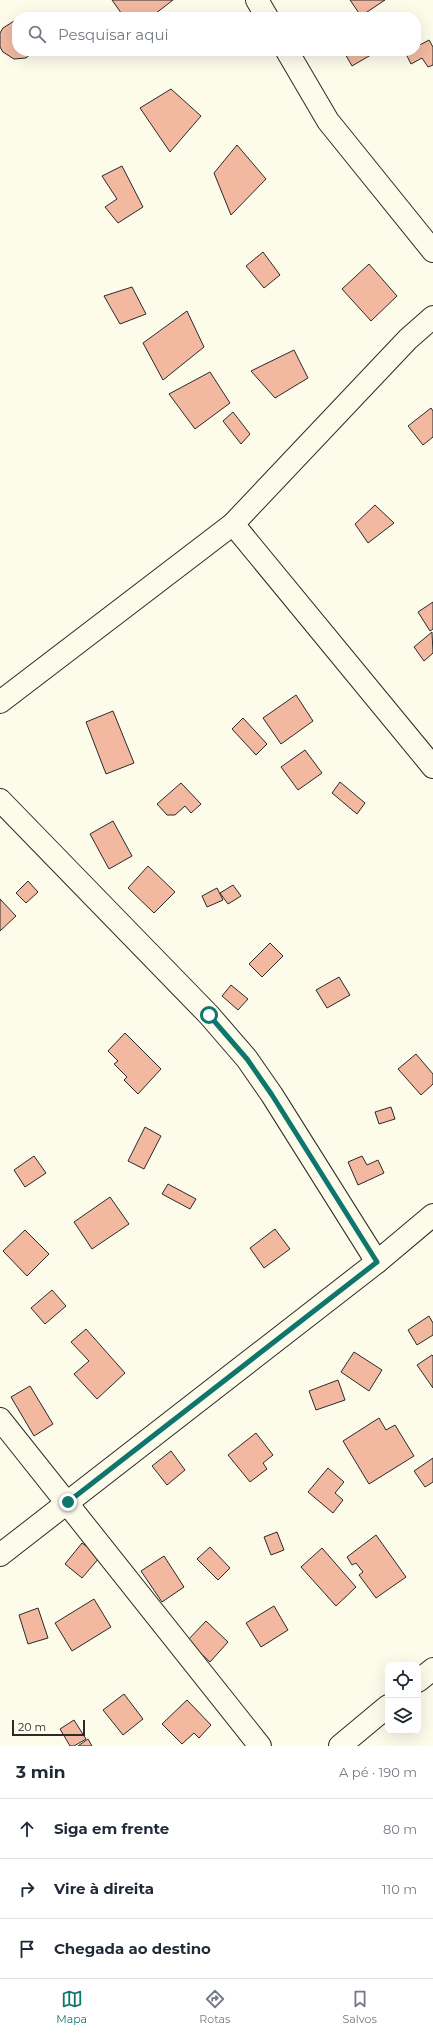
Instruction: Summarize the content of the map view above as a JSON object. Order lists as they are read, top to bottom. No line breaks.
{"scale_bar":"20 m","page":{"search":"Pesquisar aqui","scale":"20 m","heading":["3 min","A pé · 190 m"],"list":[["Siga em frente","80 m"],["Vire à direita","110 m"],"Chegada ao destino"],"nav":["Mapa","Rotas","Salvos"]}}
